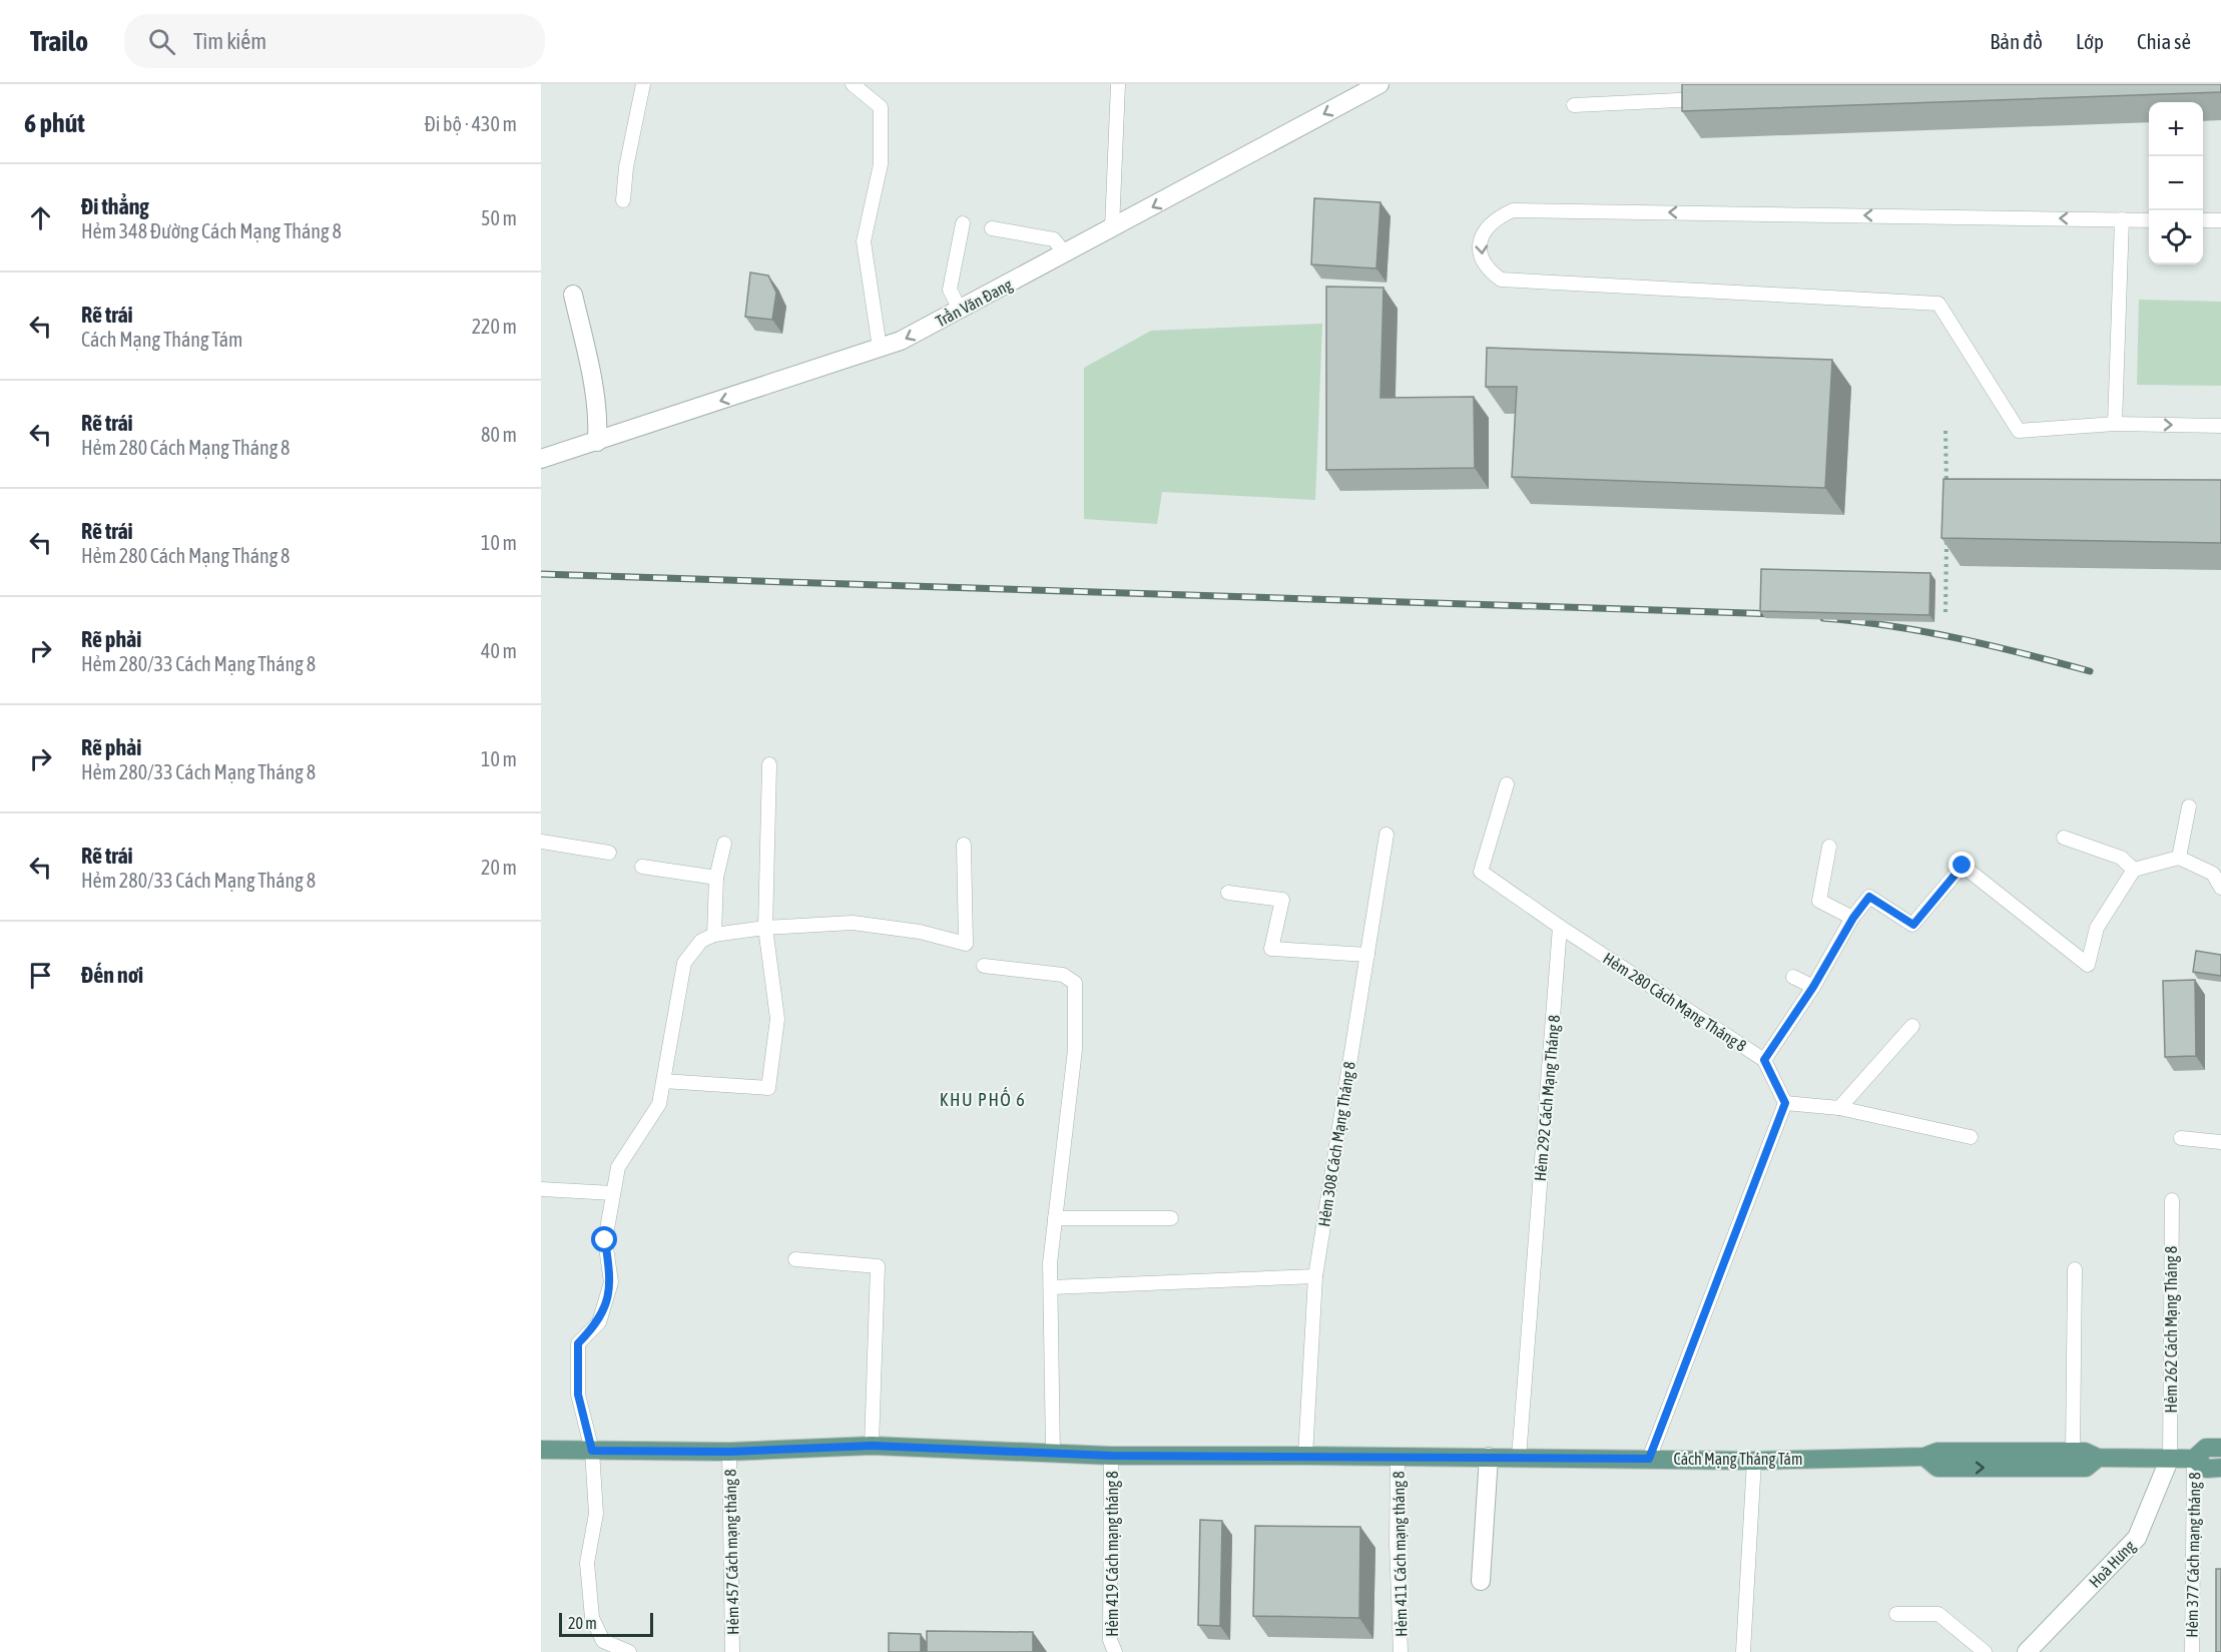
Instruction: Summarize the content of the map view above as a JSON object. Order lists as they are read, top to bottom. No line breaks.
{"streets":{"main road":["Cách Mạng Tháng Tám"],"street":["Trần Văn Ðang","Hoà Hưng"],"lane":["Hẻm 280 Cách Mạng Tháng 8","Hẻm 292 Cách Mạng Tháng 8","Hẻm 308 Cách Mạng Tháng 8","Hẻm 262 Cách Mạng Tháng 8","Hẻm 457 Cách mạng tháng 8","Hẻm 419 Cách mạng tháng 8","Hẻm 411 Cách mạng tháng 8","Hẻm 377 Cách mạng tháng 8"]},"crossings":[["Hẻm 280 Cách Mạng Tháng 8","Hẻm 292 Cách Mạng Tháng 8"],["Hẻm 292 Cách Mạng Tháng 8","Cách Mạng Tháng Tám"],["Hẻm 308 Cách Mạng Tháng 8","Cách Mạng Tháng Tám"],["Hẻm 262 Cách Mạng Tháng 8","Cách Mạng Tháng Tám"],["Hẻm 262 Cách Mạng Tháng 8","Hoà Hưng"],["Cách Mạng Tháng Tám","Hẻm 457 Cách mạng tháng 8"],["Cách Mạng Tháng Tám","Hẻm 419 Cách mạng tháng 8"],["Cách Mạng Tháng Tám","Hẻm 411 Cách mạng tháng 8"],["Cách Mạng Tháng Tám","Hẻm 377 Cách mạng tháng 8"],["Cách Mạng Tháng Tám","Hoà Hưng"]],"one_way":["Trần Văn Ðang"],"districts":["KHU PHỐ 6"],"scale_bar":"20 m","page":{"header":"Trailo","search":"Tìm kiếm","nav":["Bản đồ","Lớp","Chia sẻ"],"heading":["6 phút","Đi bộ · 430 m"],"map_buttons":["+","−"],"list":[["Đi thẳng","Hẻm 348 Đường Cách Mạng Tháng 8","50 m"],["Rẽ trái","Cách Mạng Tháng Tám","220 m"],["Rẽ trái","Hẻm 280 Cách Mạng Tháng 8","80 m"],["Rẽ trái","Hẻm 280 Cách Mạng Tháng 8","10 m"],["Rẽ phải","Hẻm 280/33 Cách Mạng Tháng 8","40 m"],["Rẽ phải","Hẻm 280/33 Cách Mạng Tháng 8","10 m"],["Rẽ trái","Hẻm 280/33 Cách Mạng Tháng 8","20 m"],"Đến nơi"],"scale":"20 m"}}
